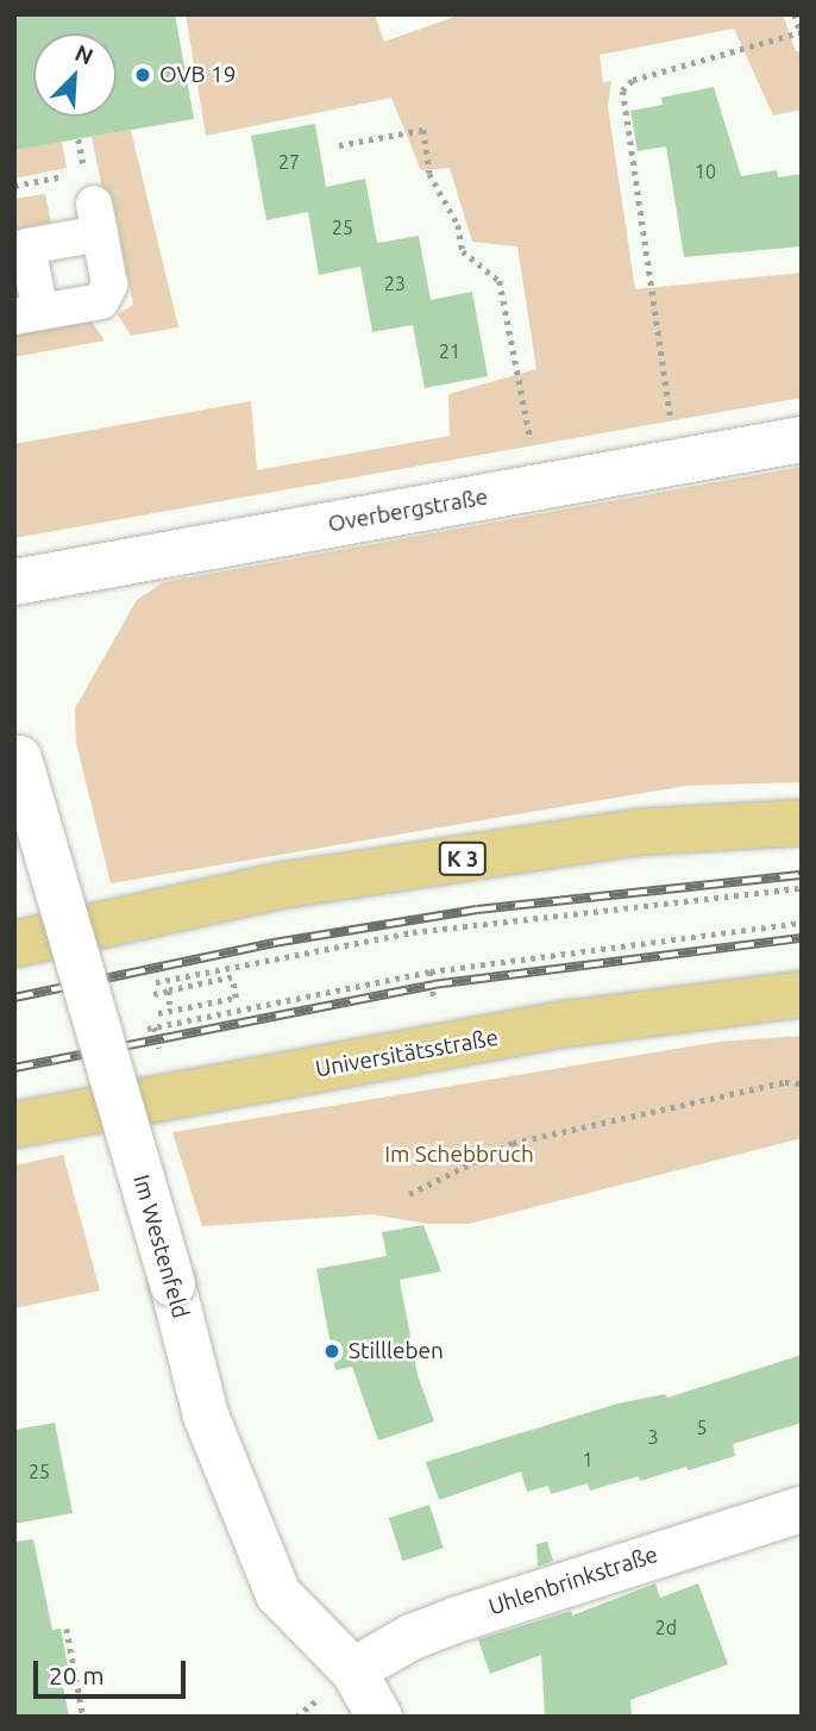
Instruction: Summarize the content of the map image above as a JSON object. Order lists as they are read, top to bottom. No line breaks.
{"streets":{"highway":["K 3","Universitätsstraße"],"street":["Overbergstraße","Im Westenfeld","Uhlenbrinkstraße"]},"crossings":[["Im Westenfeld","Uhlenbrinkstraße"]],"parks":["Im Schebbruch"],"places":["OVB 19","Stillleben"],"house_numbers":["27","10","25","23","21","5","3","1","25","2d"],"scale_bar":"20 m","north":"top right"}
